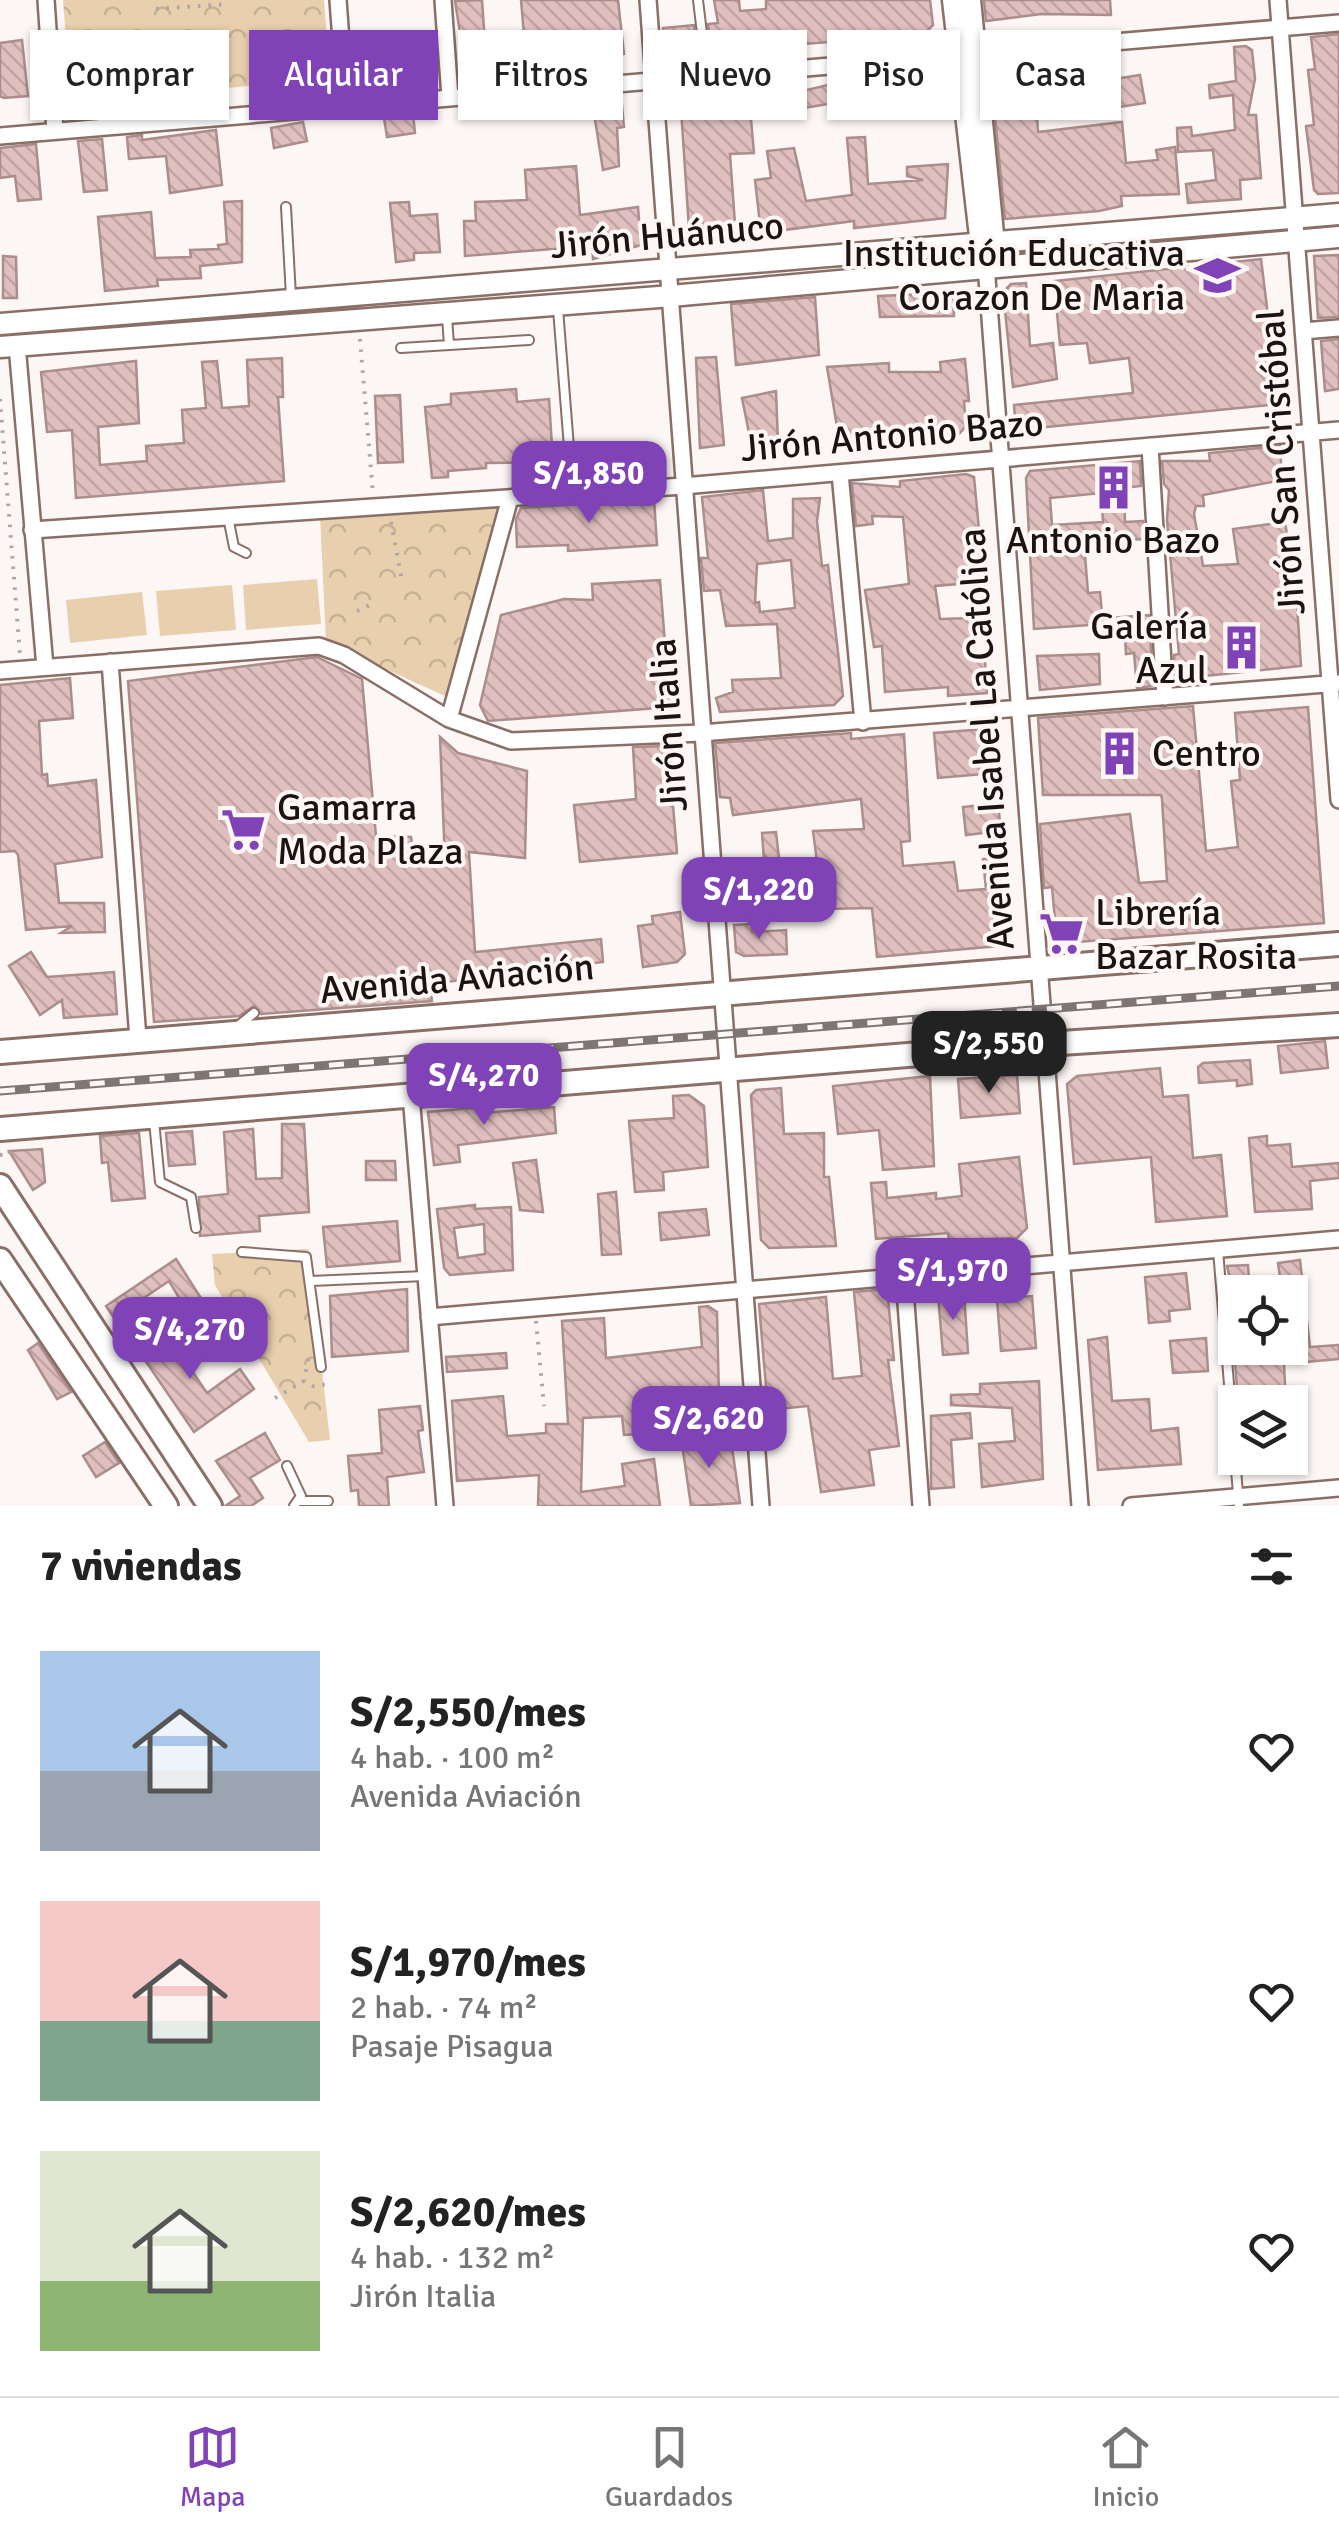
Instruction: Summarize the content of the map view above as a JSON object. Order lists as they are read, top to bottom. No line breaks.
{"streets":{"main road":["Avenida Aviación"],"street":["Jirón Huánuco","Jirón Antonio Bazo","Jirón San Cristóbal","Jirón Italia","Avenida Isabel La Católica"]},"crossings":[["Jirón Huánuco","Jirón San Cristóbal"],["Jirón Huánuco","Jirón Italia"],["Jirón Huánuco","Avenida Isabel La Católica"],["Jirón Antonio Bazo","Jirón San Cristóbal"],["Jirón Antonio Bazo","Jirón Italia"],["Jirón Antonio Bazo","Avenida Isabel La Católica"],["Jirón Italia","Avenida Aviación"],["Avenida Isabel La Católica","Avenida Aviación"]],"places":{"school or university":["Institución Educativa Corazon De Maria"],"building":["Antonio Bazo","Galería Azul","Centro"],"supermarket":["Gamarra Moda Plaza","Librería Bazar Rosita"]},"page":{"chip":["Comprar","Alquilar","Filtros","Nuevo","Piso","Casa"],"price":["S/1,850","S/1,220","S/2,550","S/4,270","S/1,970","S/4,270","S/2,620"],"heading":"7 viviendas","list":[{"name":"S/2,550/mes","note":"4 hab. · 100 m² · Avenida Aviación"},{"name":"S/1,970/mes","note":"2 hab. · 74 m² · Pasaje Pisagua"},{"name":"S/2,620/mes","note":"4 hab. · 132 m² · Jirón Italia"}],"tabs":["Mapa","Guardados","Inicio"]}}
